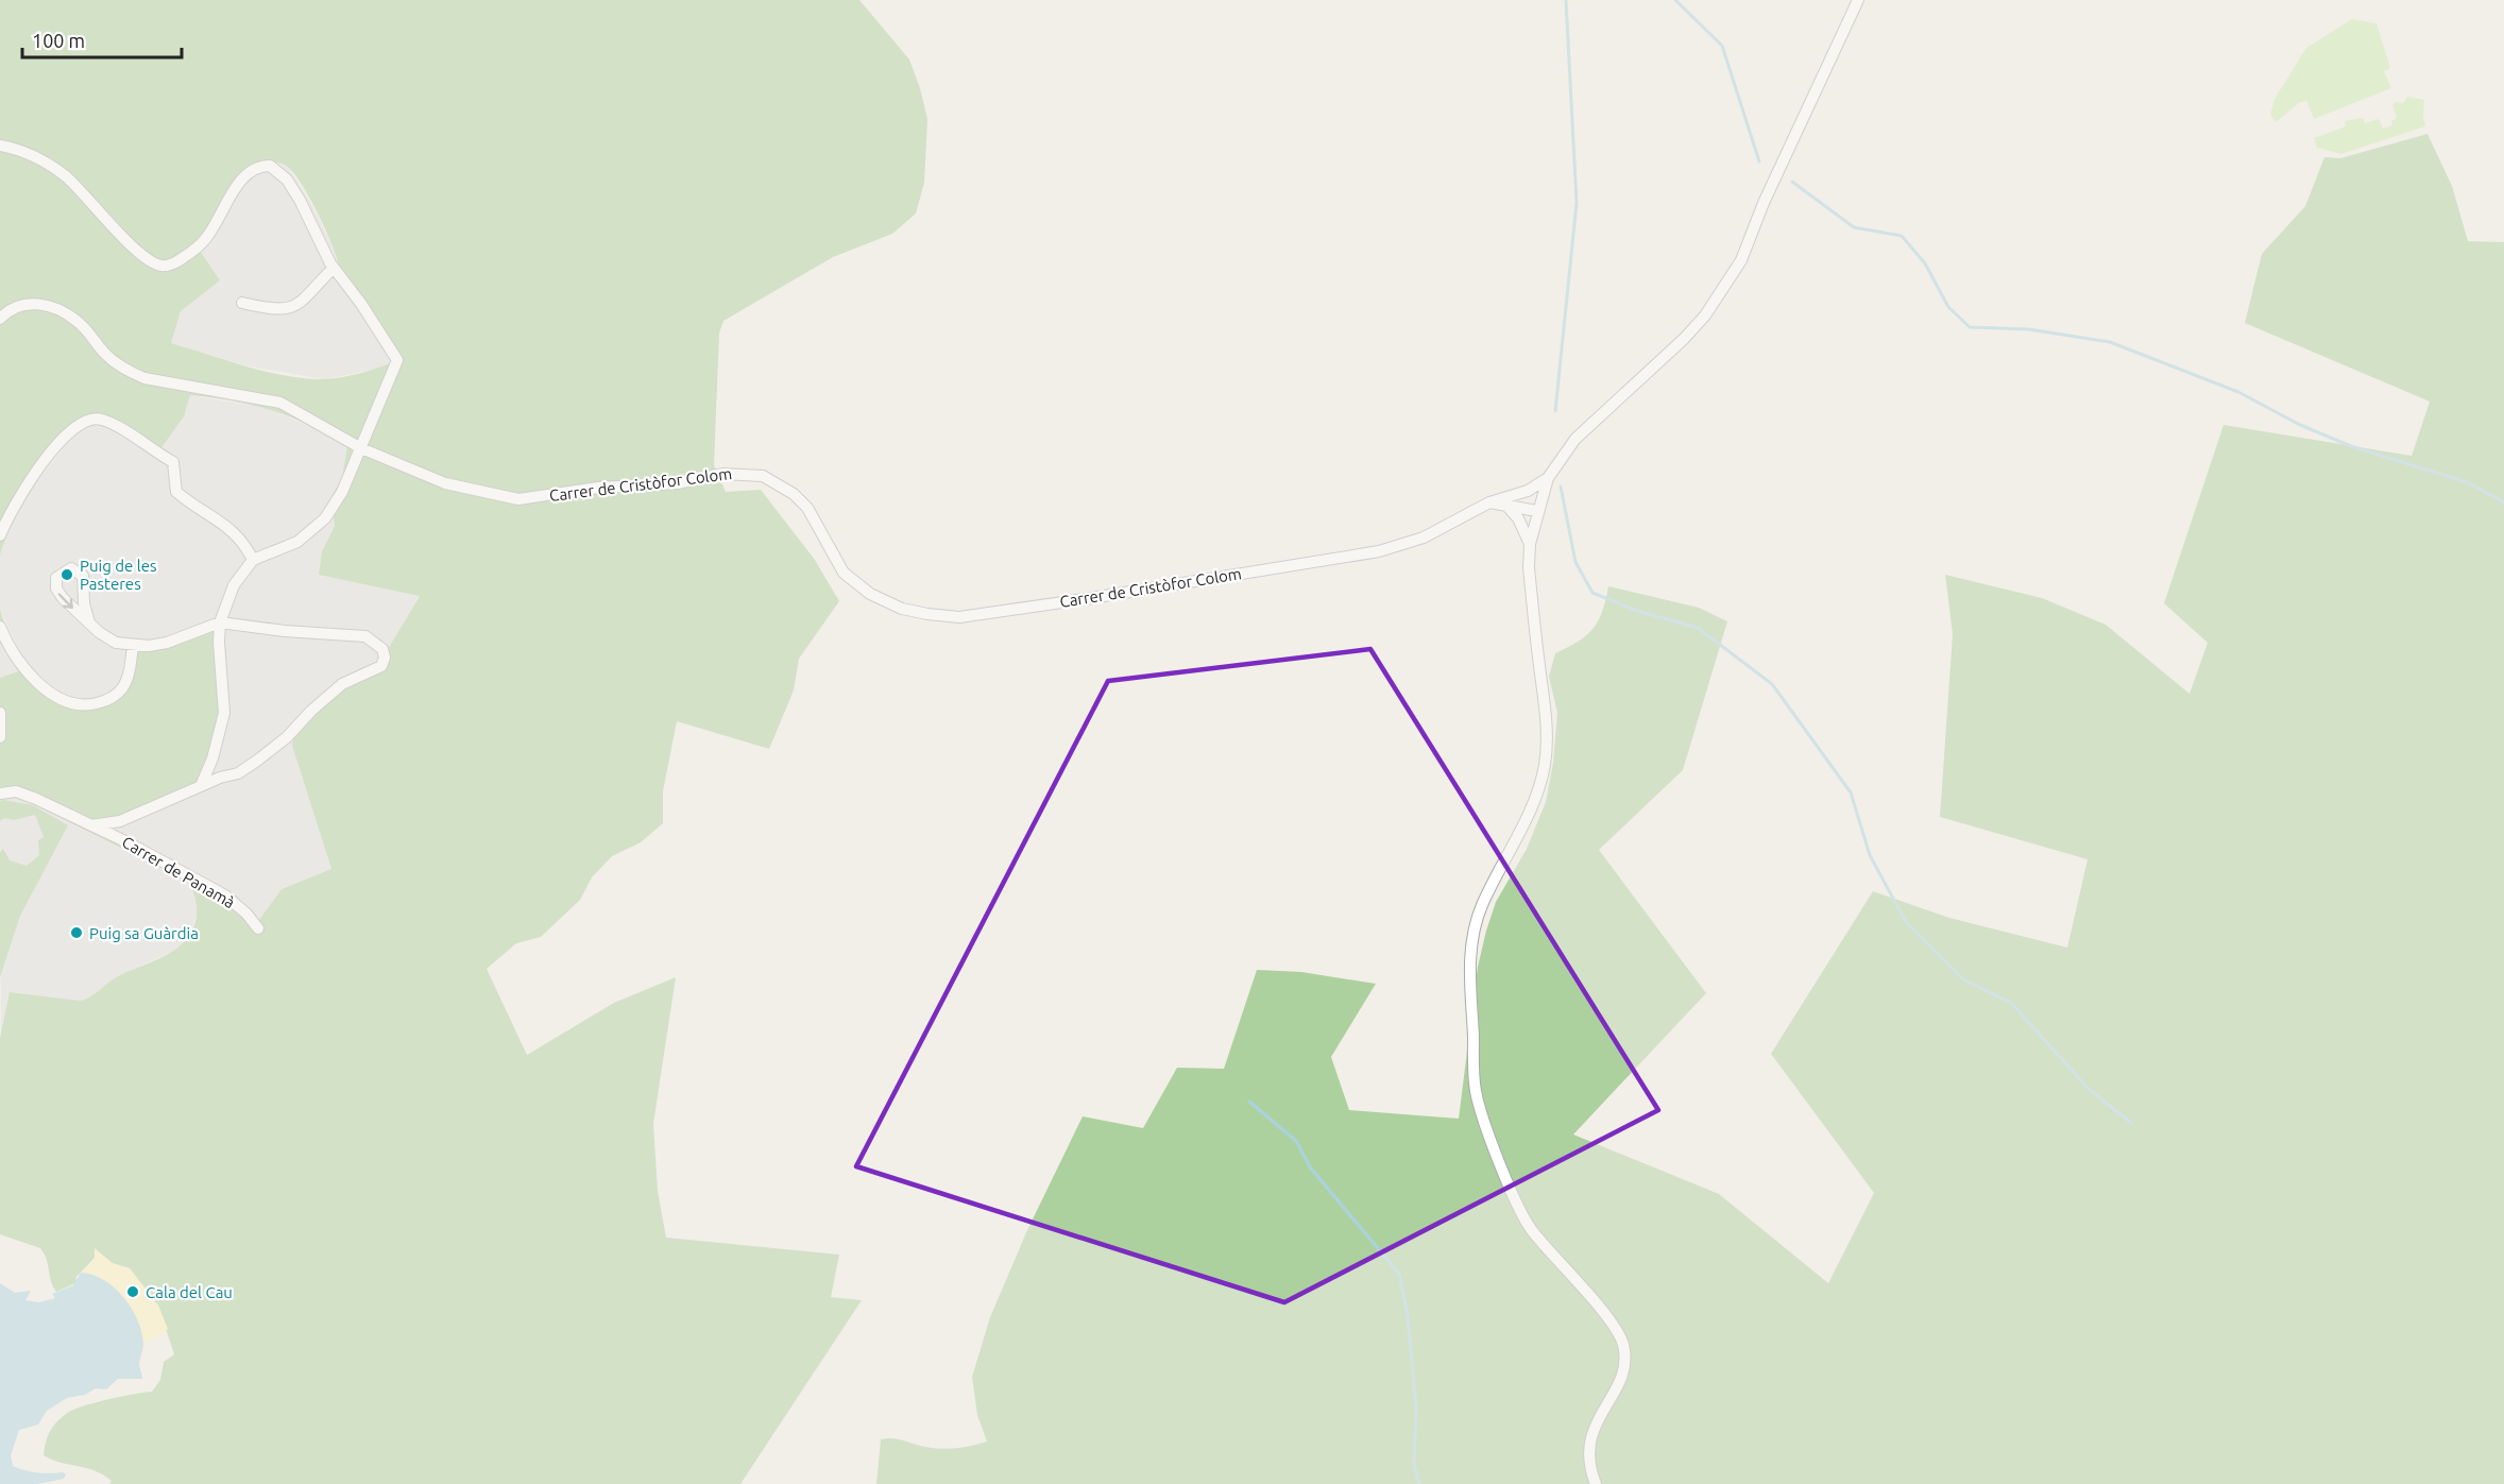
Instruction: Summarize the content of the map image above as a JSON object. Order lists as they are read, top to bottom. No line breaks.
{"streets":{"street":["Carrer de Cristòfor Colom","Carrer de Panamà"]},"places":["Puig de les Pasteres","Puig sa Guàrdia","Cala del Cau"],"scale_bar":"100 m"}
